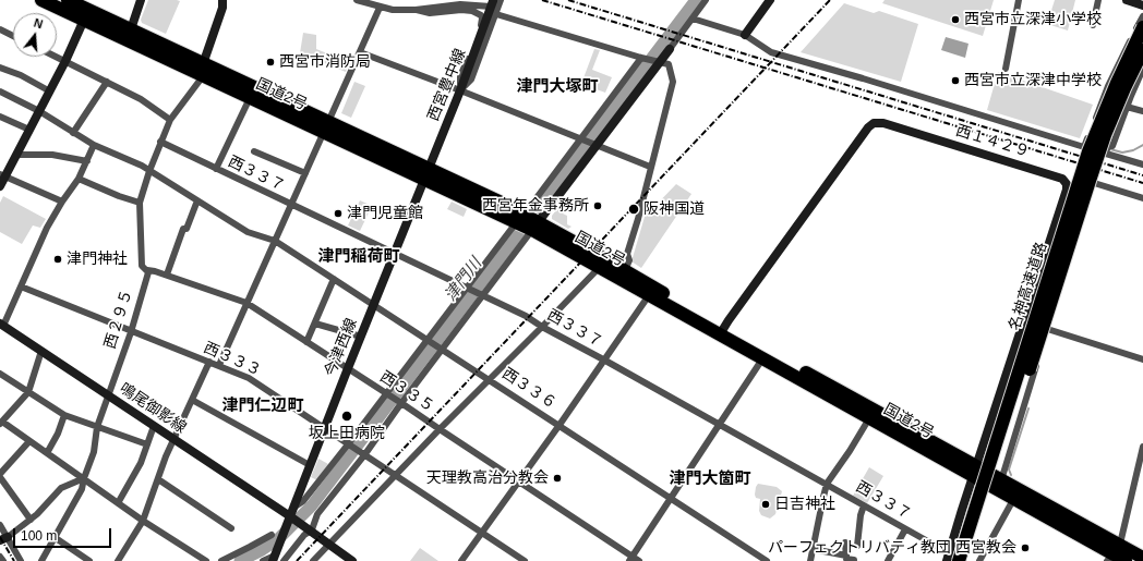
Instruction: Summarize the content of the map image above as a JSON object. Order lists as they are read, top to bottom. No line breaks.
{"streets":{"highway":["国道2号","名神高速道路"],"street":["西宮豊中線","西１４２９","西３３７","西２９５","今津西線","西３３３","西３３６","西３３５","鳴尾御影線"]},"crossings":[["西宮豊中線","国道2号"],["西宮豊中線","今津西線"],["国道2号","西１４２９"],["国道2号","西２９５"],["国道2号","今津西線"],["西１４２９","西３３７"],["西１４２９","名神高速道路"],["西３３７","名神高速道路"],["西３３７","西２９５"],["西３３７","今津西線"],["西２９５","西３３３"],["西２９５","西３３６"],["西２９５","西３３５"],["西２９５","鳴尾御影線"],["今津西線","西３３３"],["今津西線","西３３６"],["今津西線","西３３５"],["今津西線","鳴尾御影線"]],"districts":["津門大塚町","津門稲荷町","津門仁辺町","津門大箇町"],"water":["津門川"],"places":["西宮市立深津小学校","西宮市消防局","西宮市立深津中学校","西宮年金事務所","阪神国道","津門児童館","津門神社","坂上田病院","天理教高治分教会","日吉神社","パーフェクトリバティ教団 西宮教会"],"scale_bar":"100 m","north":"top"}
